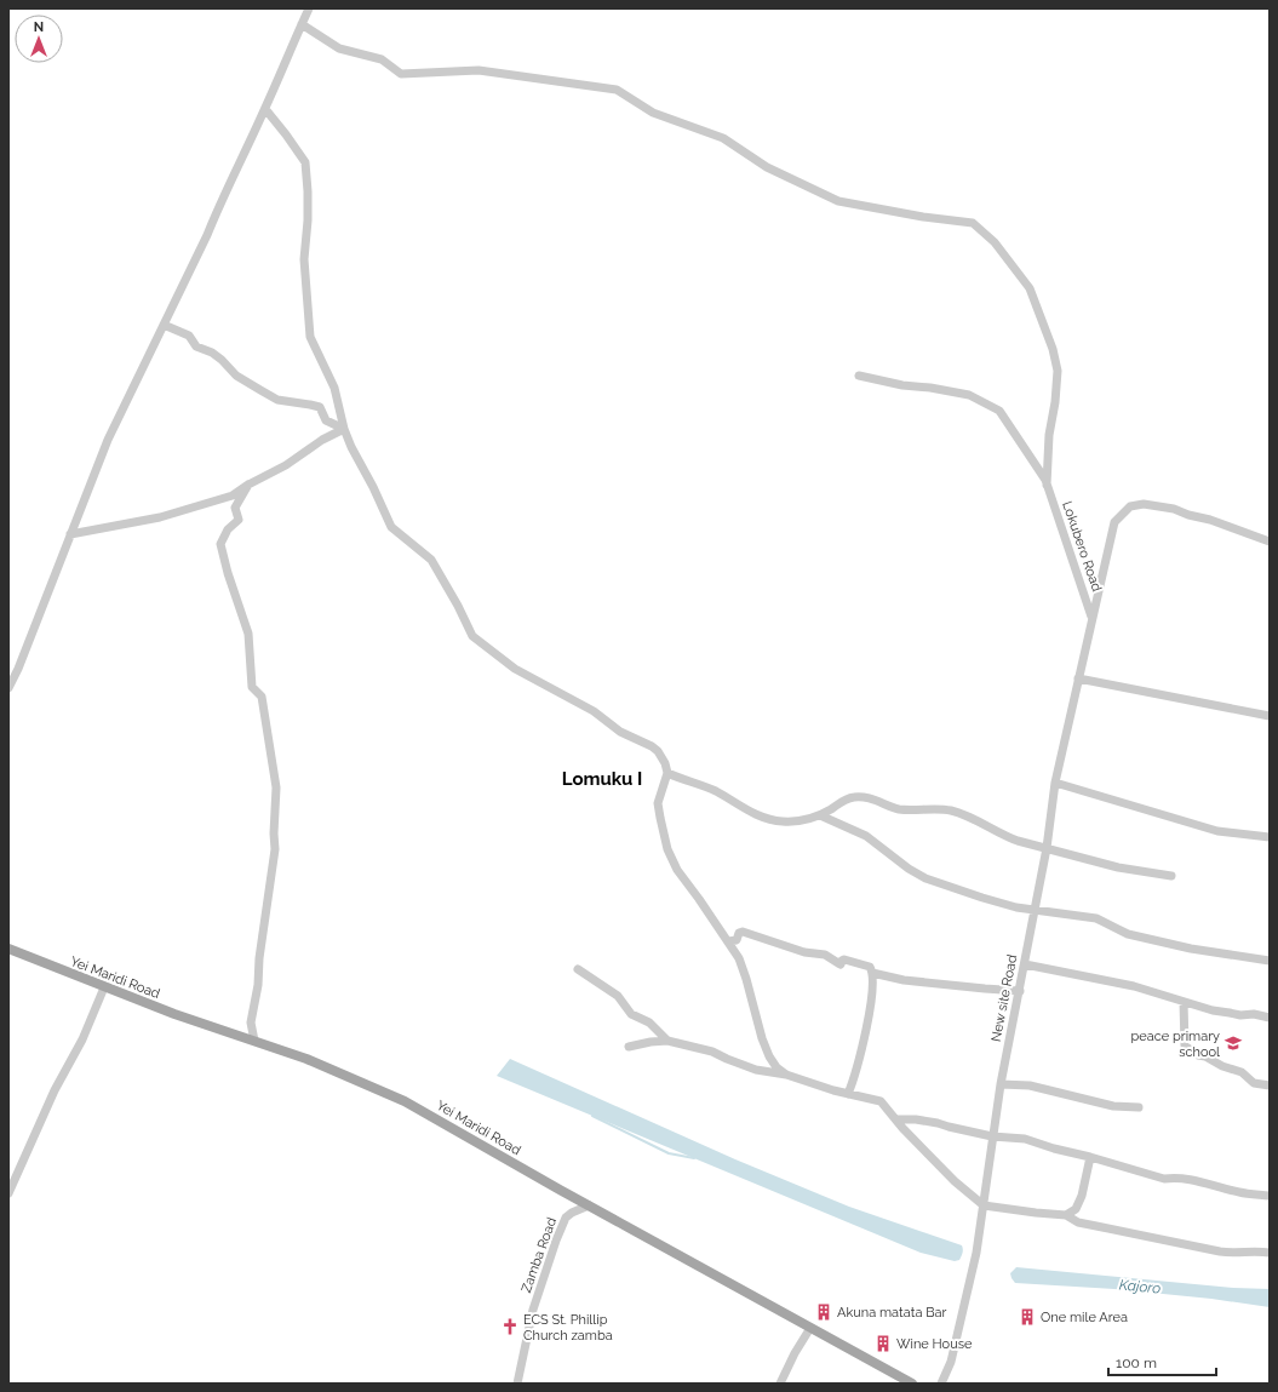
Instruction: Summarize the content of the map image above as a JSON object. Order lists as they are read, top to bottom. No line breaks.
{"streets":{"main road":["Yei Maridi Road"],"street":["Lokubero Road","New site Road","Zamba Road"]},"crossings":[["Lokubero Road","New site Road"],["Yei Maridi Road","Zamba Road"]],"districts":["Lomuku I"],"water":["Kajoro"],"places":{"school or university":["peace primary school"],"building":["Akuna matata Bar","One mile Area","Wine House"],"church":["ECS St. Phillip Church zamba"]},"scale_bar":"100 m","north":"top"}
